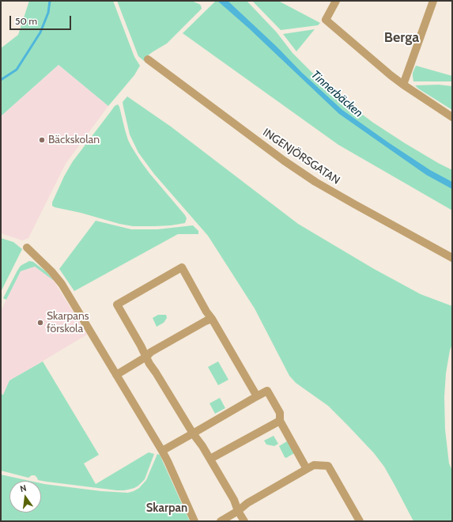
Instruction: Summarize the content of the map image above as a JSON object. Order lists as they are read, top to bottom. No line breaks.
{"streets":{"street":["INGENJÖRSGATAN"]},"districts":["Berga","Skarpan"],"water":["Tinnerbäcken"],"places":["Bäckskolan","Skarpans förskola"],"scale_bar":"50 m","north":"top"}
